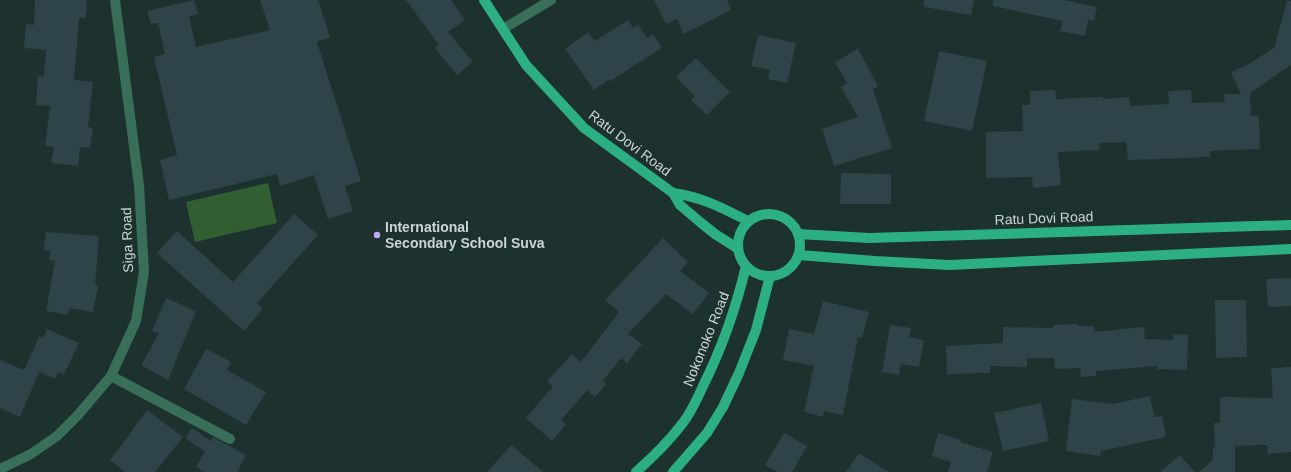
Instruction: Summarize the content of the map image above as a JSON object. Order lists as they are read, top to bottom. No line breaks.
{"streets":{"main road":["Ratu Dovi Road","Nokonoko Road"],"street":["Siga Road"]},"crossings":[["Ratu Dovi Road","Nokonoko Road"]],"places":["International Secondary School Suva"]}
